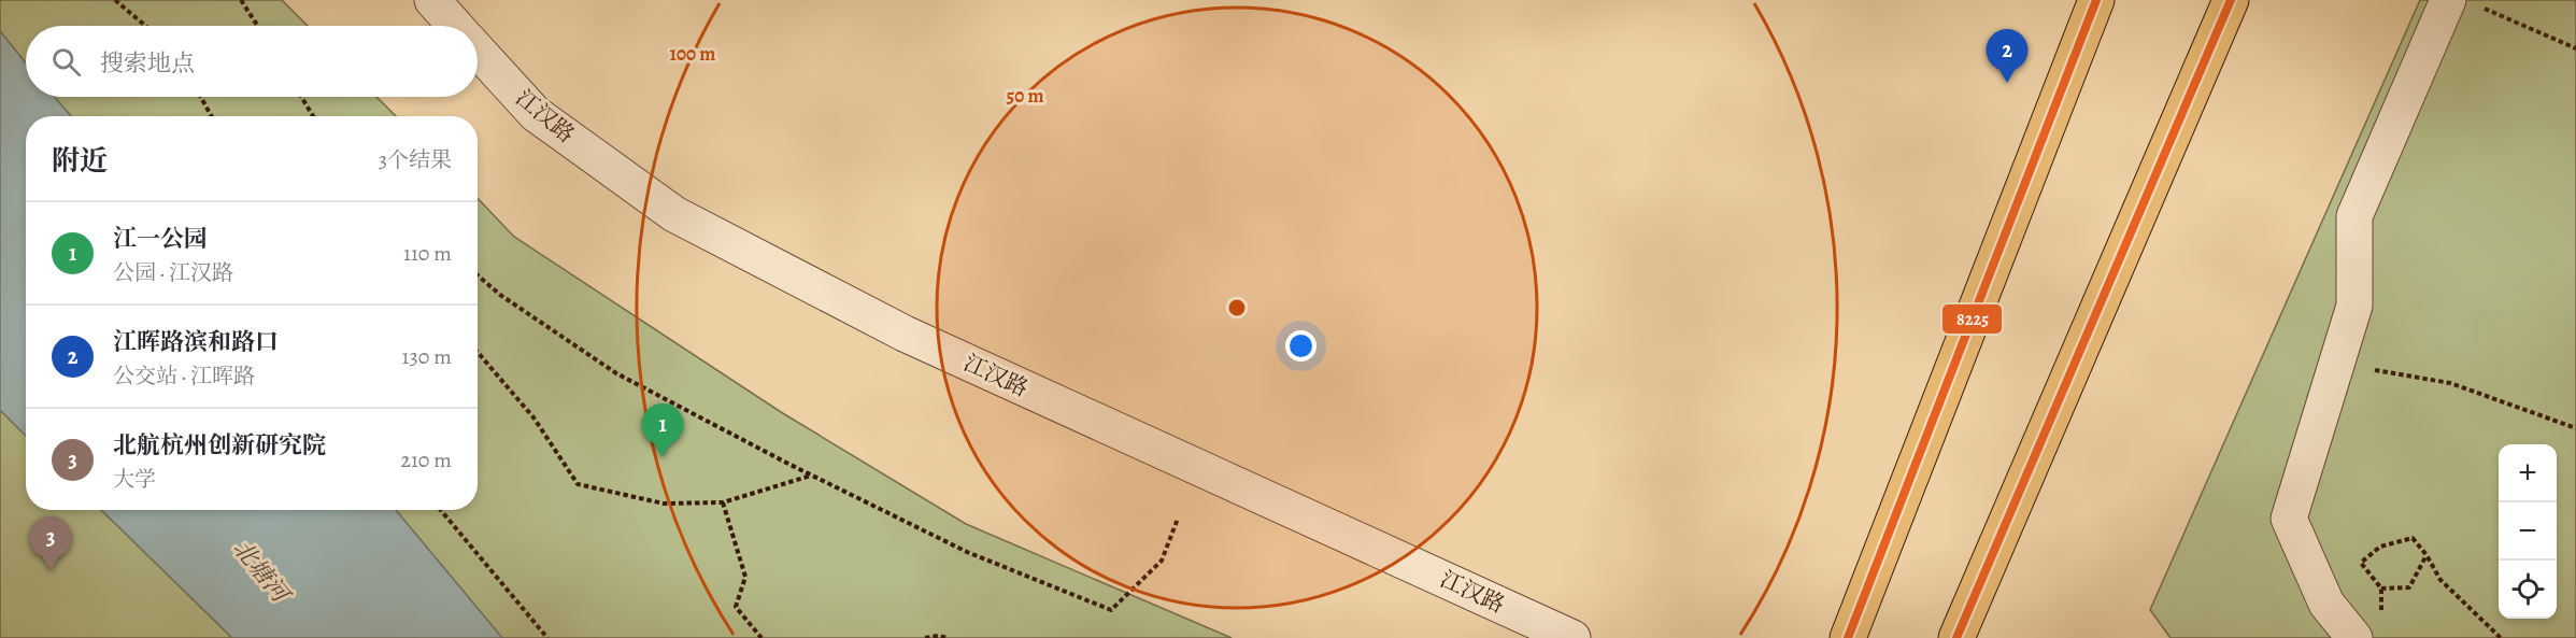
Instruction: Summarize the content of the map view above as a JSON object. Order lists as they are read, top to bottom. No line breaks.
{"streets":{"street":["江汉路"]},"water":["北塘河"],"lines":["transit line 8225"],"page":{"search":"搜索地点","pins":["2","1","3"],"heading":["附近","3个结果"],"list":[{"mark":"1","name":"江一公园","note":"公园 · 江汉路","value":"110 m"},{"mark":"2","name":"江晖路滨和路口","note":"公交站 · 江晖路","value":"130 m"},{"mark":"3","name":"北航杭州创新研究院","note":"大学","value":"210 m"}],"map_buttons":["+","−"]},"rings":["100 m","50 m"]}
